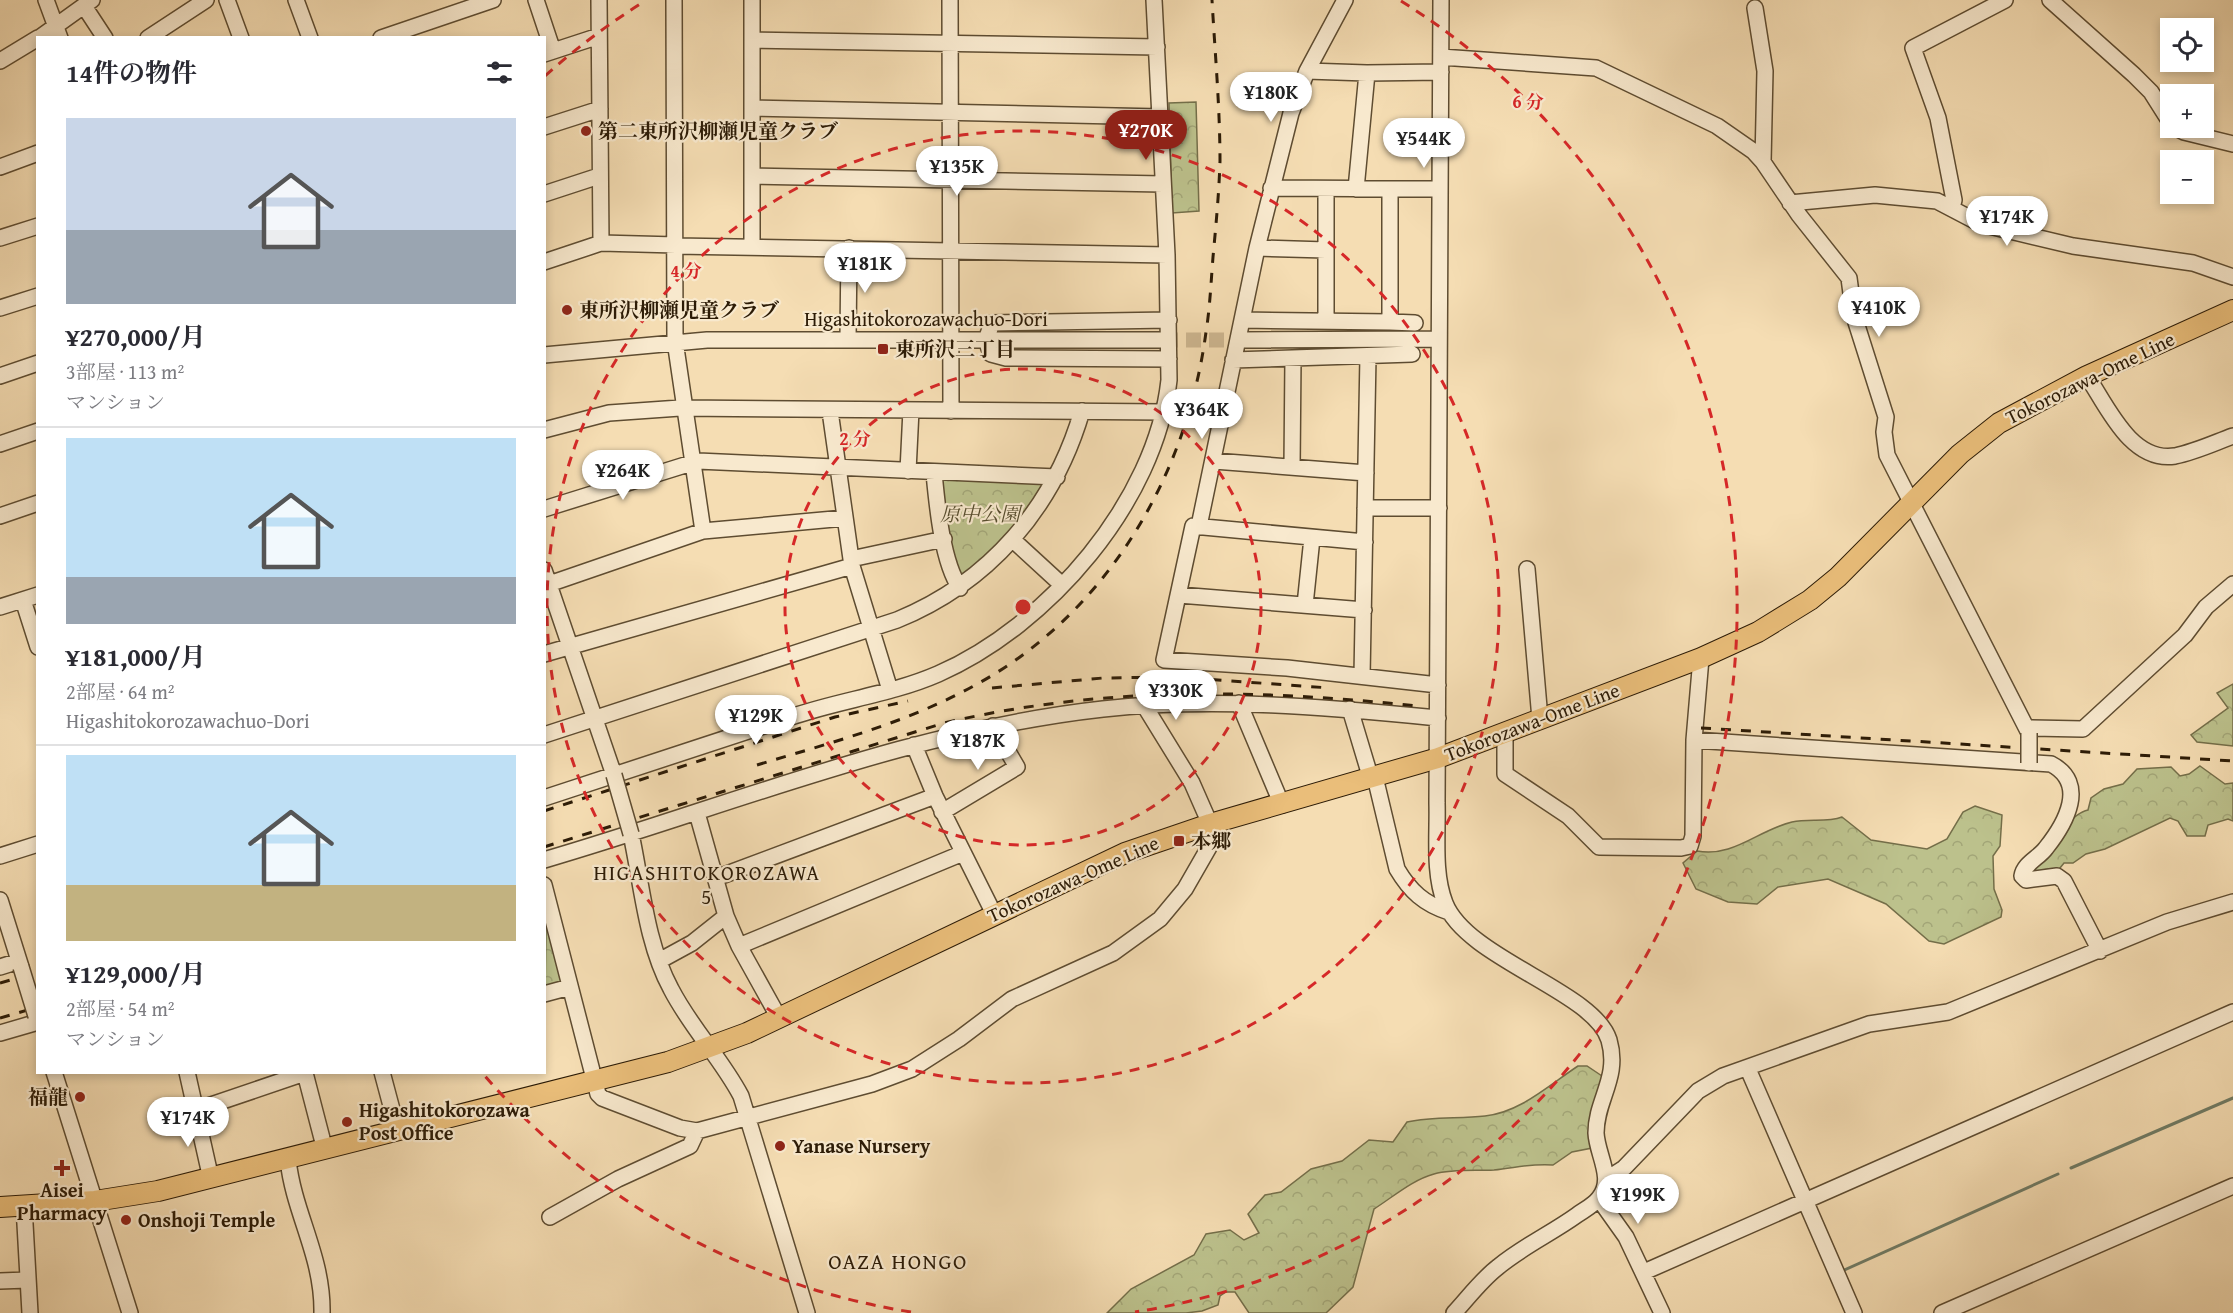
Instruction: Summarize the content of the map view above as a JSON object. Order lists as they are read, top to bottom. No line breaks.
{"streets":{"main road":["Tokorozawa-Ome Line"],"street":["Higashitokorozawachuo-Dori"]},"districts":["HIGASHITOKOROZAWA 5","OAZA HONGO"],"parks":["原中公園"],"places":{"other":["第二東所沢柳瀬児童クラブ","東所沢柳瀬児童クラブ","福龍","Higashitokorozawa Post Office","Yanase Nursery","Onshoji Temple"],"transit":["東所沢三丁目","本郷"],"health":["Aisei Pharmacy"]},"page":{"map_buttons":["+","−"],"heading":"14件の物件","price":["¥180K","¥270K","¥544K","¥135K","¥174K","¥181K","¥410K","¥364K","¥264K","¥330K","¥129K","¥187K","¥174K","¥199K"],"list":[{"name":"¥270,000/月","note":"3部屋 · 113 m² · マンション"},{"name":"¥181,000/月","note":"2部屋 · 64 m² · Higashitokorozawachuo-Dori"},{"name":"¥129,000/月","note":"2部屋 · 54 m² · マンション"}]},"rings":["6 分","4 分","2 分"]}
